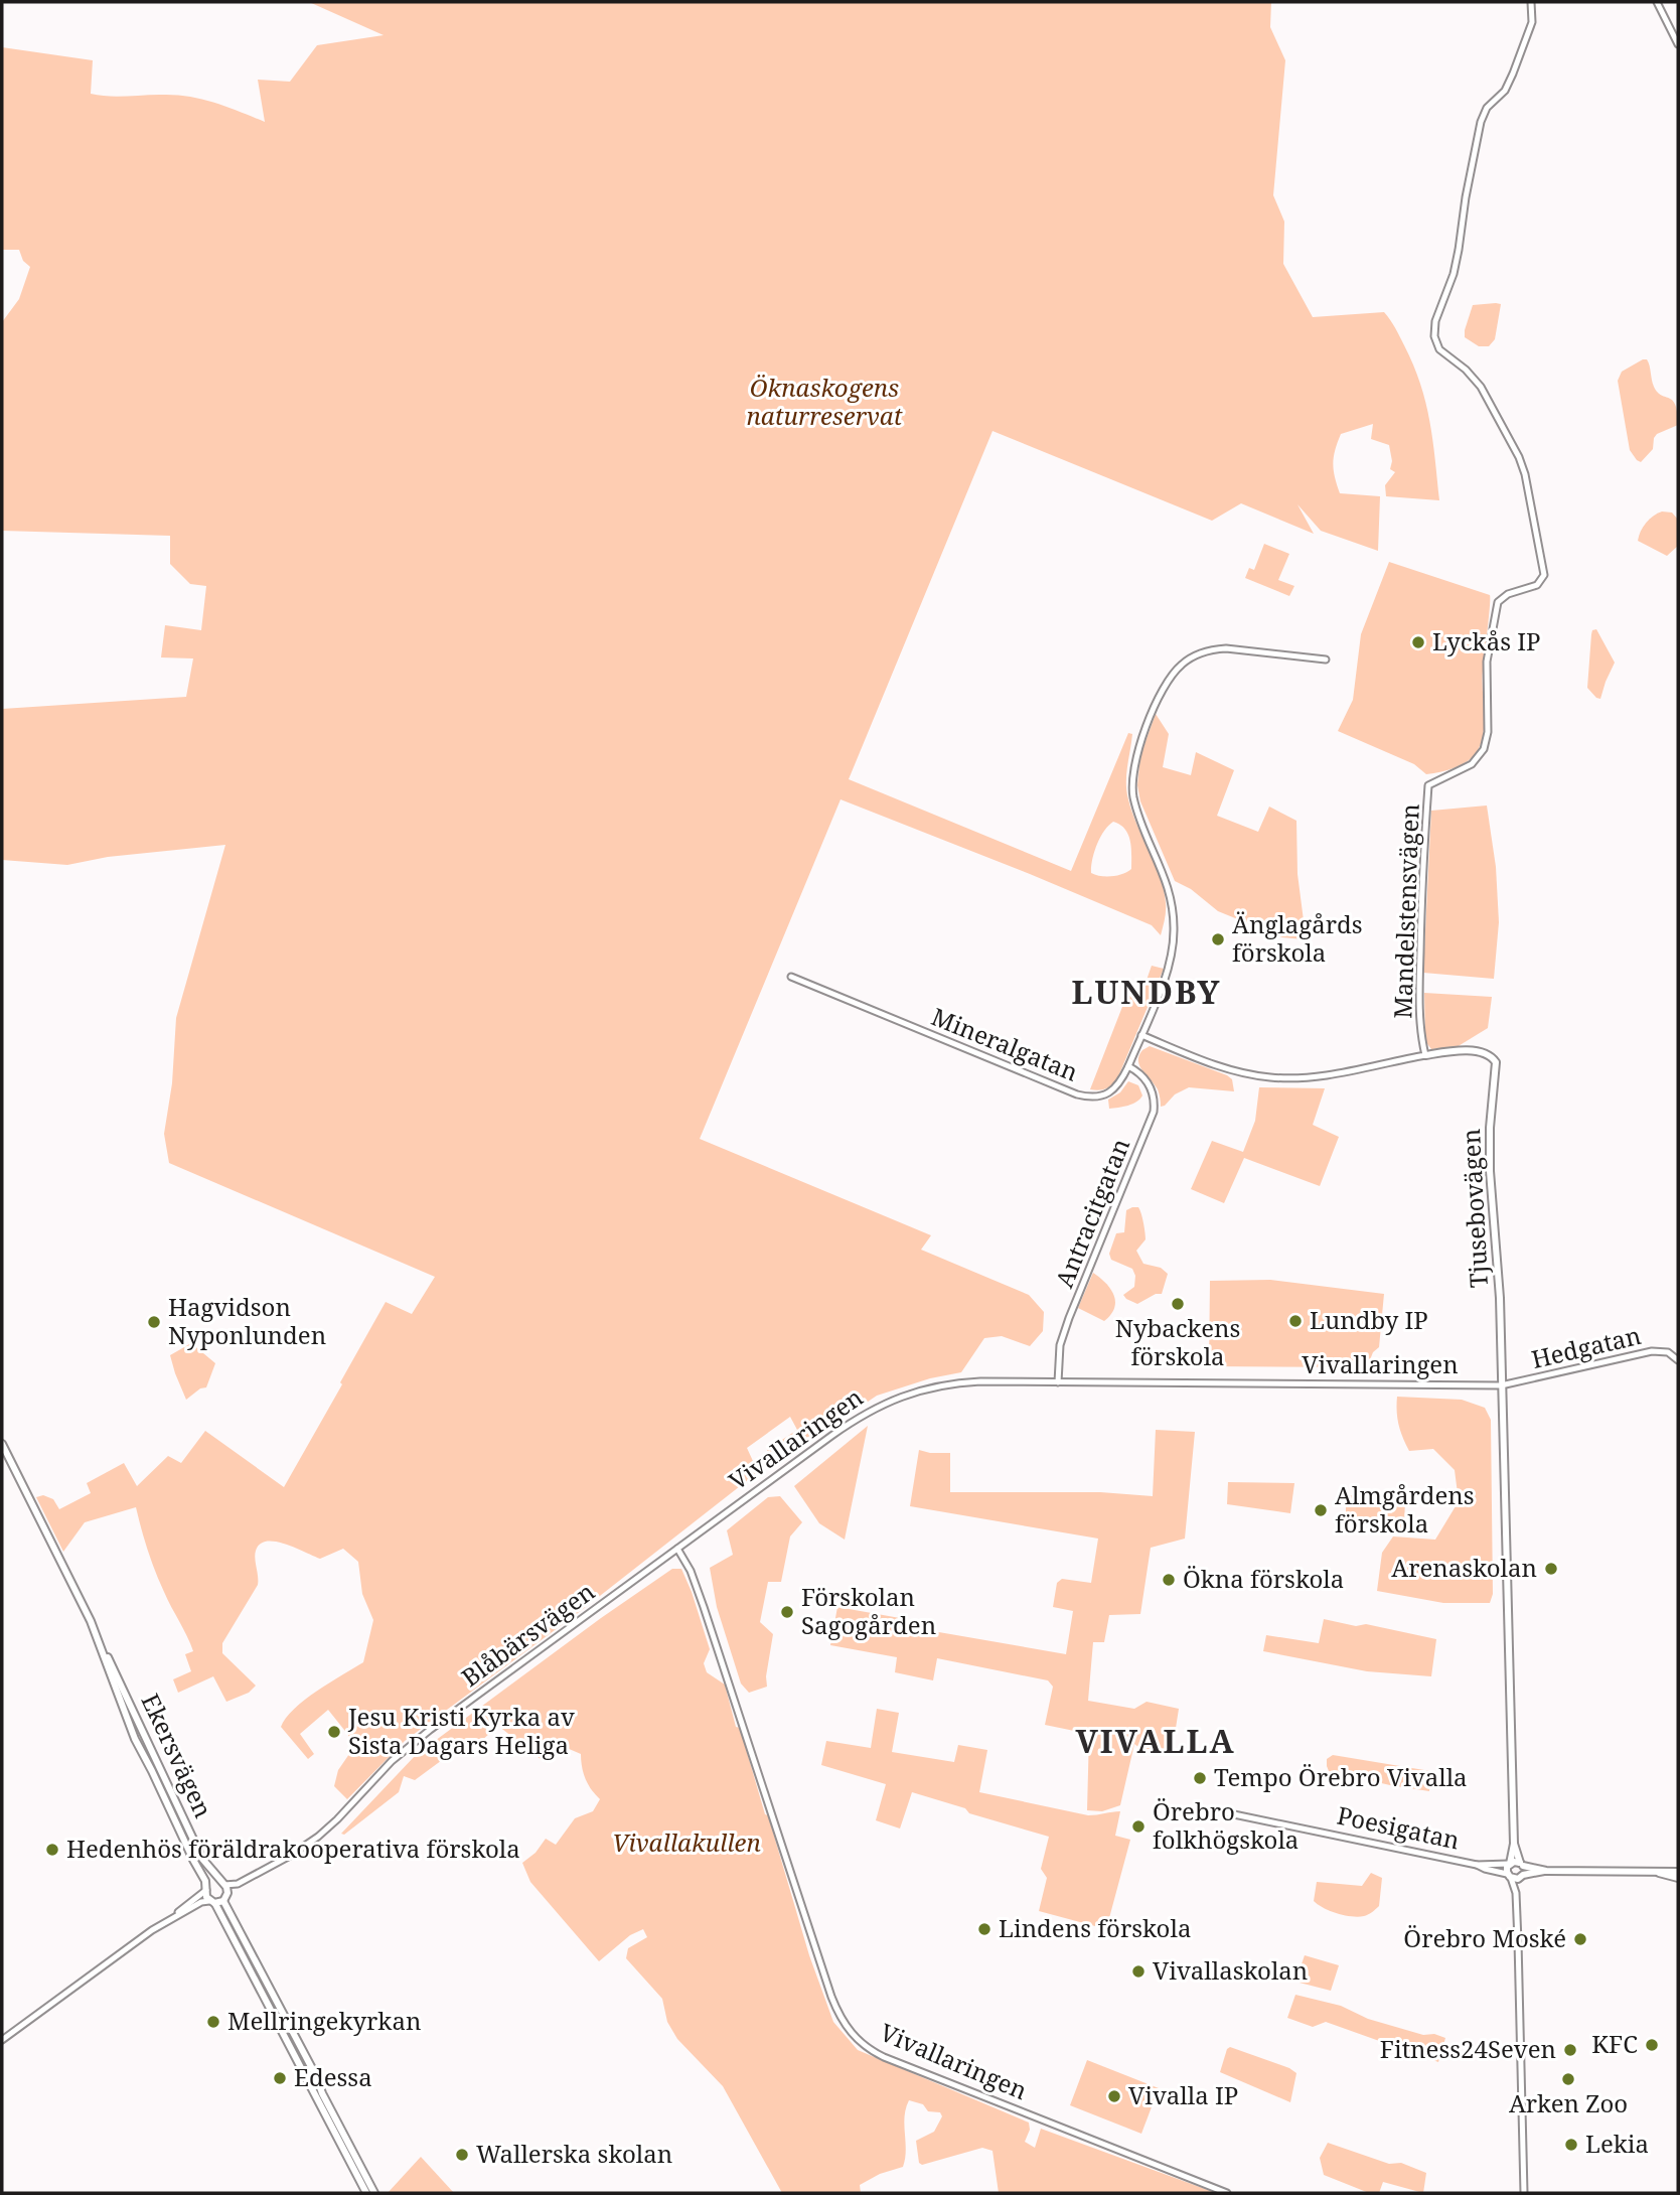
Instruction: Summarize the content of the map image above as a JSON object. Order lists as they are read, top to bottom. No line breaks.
{"streets":{"main road":["Tjusebovägen","Ekersvägen"],"street":["Mandelstensvägen","Mineralgatan","Antracitgatan","Hedgatan","Vivallaringen","Blåbärsvägen","Poesigatan"]},"crossings":[["Mandelstensvägen","Tjusebovägen"],["Mineralgatan","Antracitgatan"],["Tjusebovägen","Hedgatan"],["Tjusebovägen","Vivallaringen"],["Antracitgatan","Vivallaringen"],["Hedgatan","Vivallaringen"],["Vivallaringen","Blåbärsvägen"],["Blåbärsvägen","Ekersvägen"]],"districts":["LUNDBY","VIVALLA"],"parks":["Öknaskogens naturreservat","Vivallakullen"],"places":["Lyckås IP","Änglagårds förskola","Nybackens förskola","Lundby IP","Hagvidson Nyponlunden","Almgårdens förskola","Arenaskolan","Ökna förskola","Förskolan Sagogården","Jesu Kristi Kyrka av Sista Dagars Heliga","Tempo Örebro Vivalla","Örebro folkhögskola","Hedenhös föräldrakooperativa förskola","Lindens förskola","Örebro Moské","Vivallaskolan","Mellringekyrkan","KFC","Fitness24Seven","Edessa","Arken Zoo","Vivalla IP","Lekia","Wallerska skolan"]}
